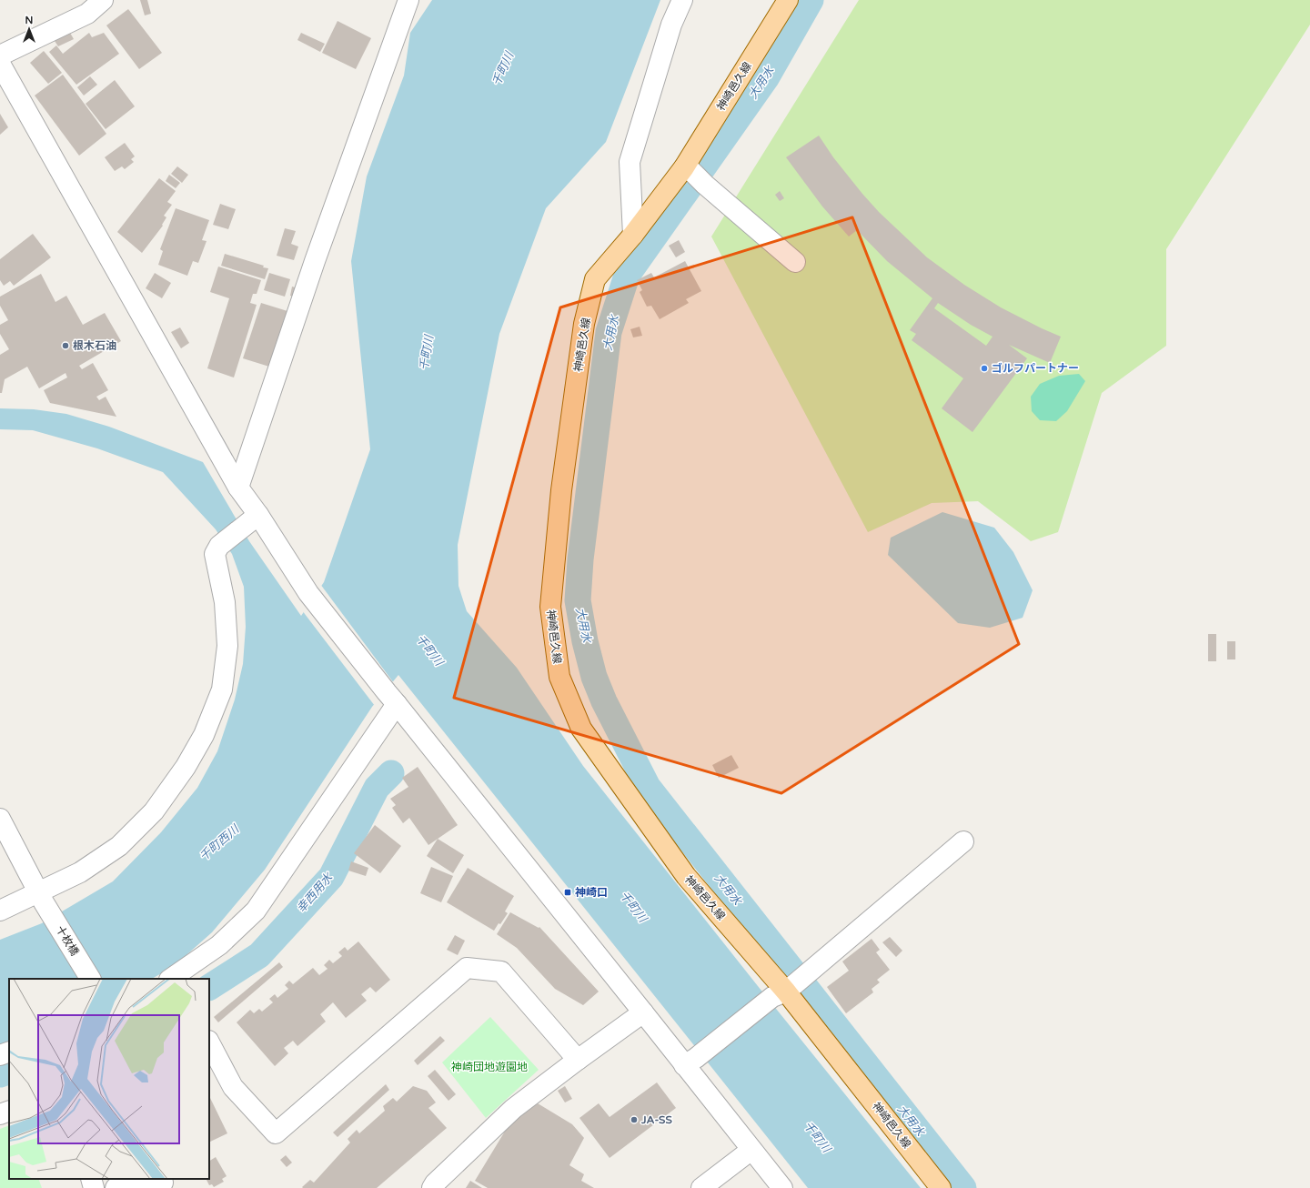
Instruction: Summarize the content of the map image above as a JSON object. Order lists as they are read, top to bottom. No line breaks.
{"streets":{"main road":["神崎邑久線"],"street":["十枚橋"]},"water":["千町川","大用水","千町西川","幸西用水"],"parks":["神崎団地遊園地"],"places":{"other":["根木石油","ゴルフパートナー","JA-SS"],"transit":["神崎口"]},"north":"top"}
